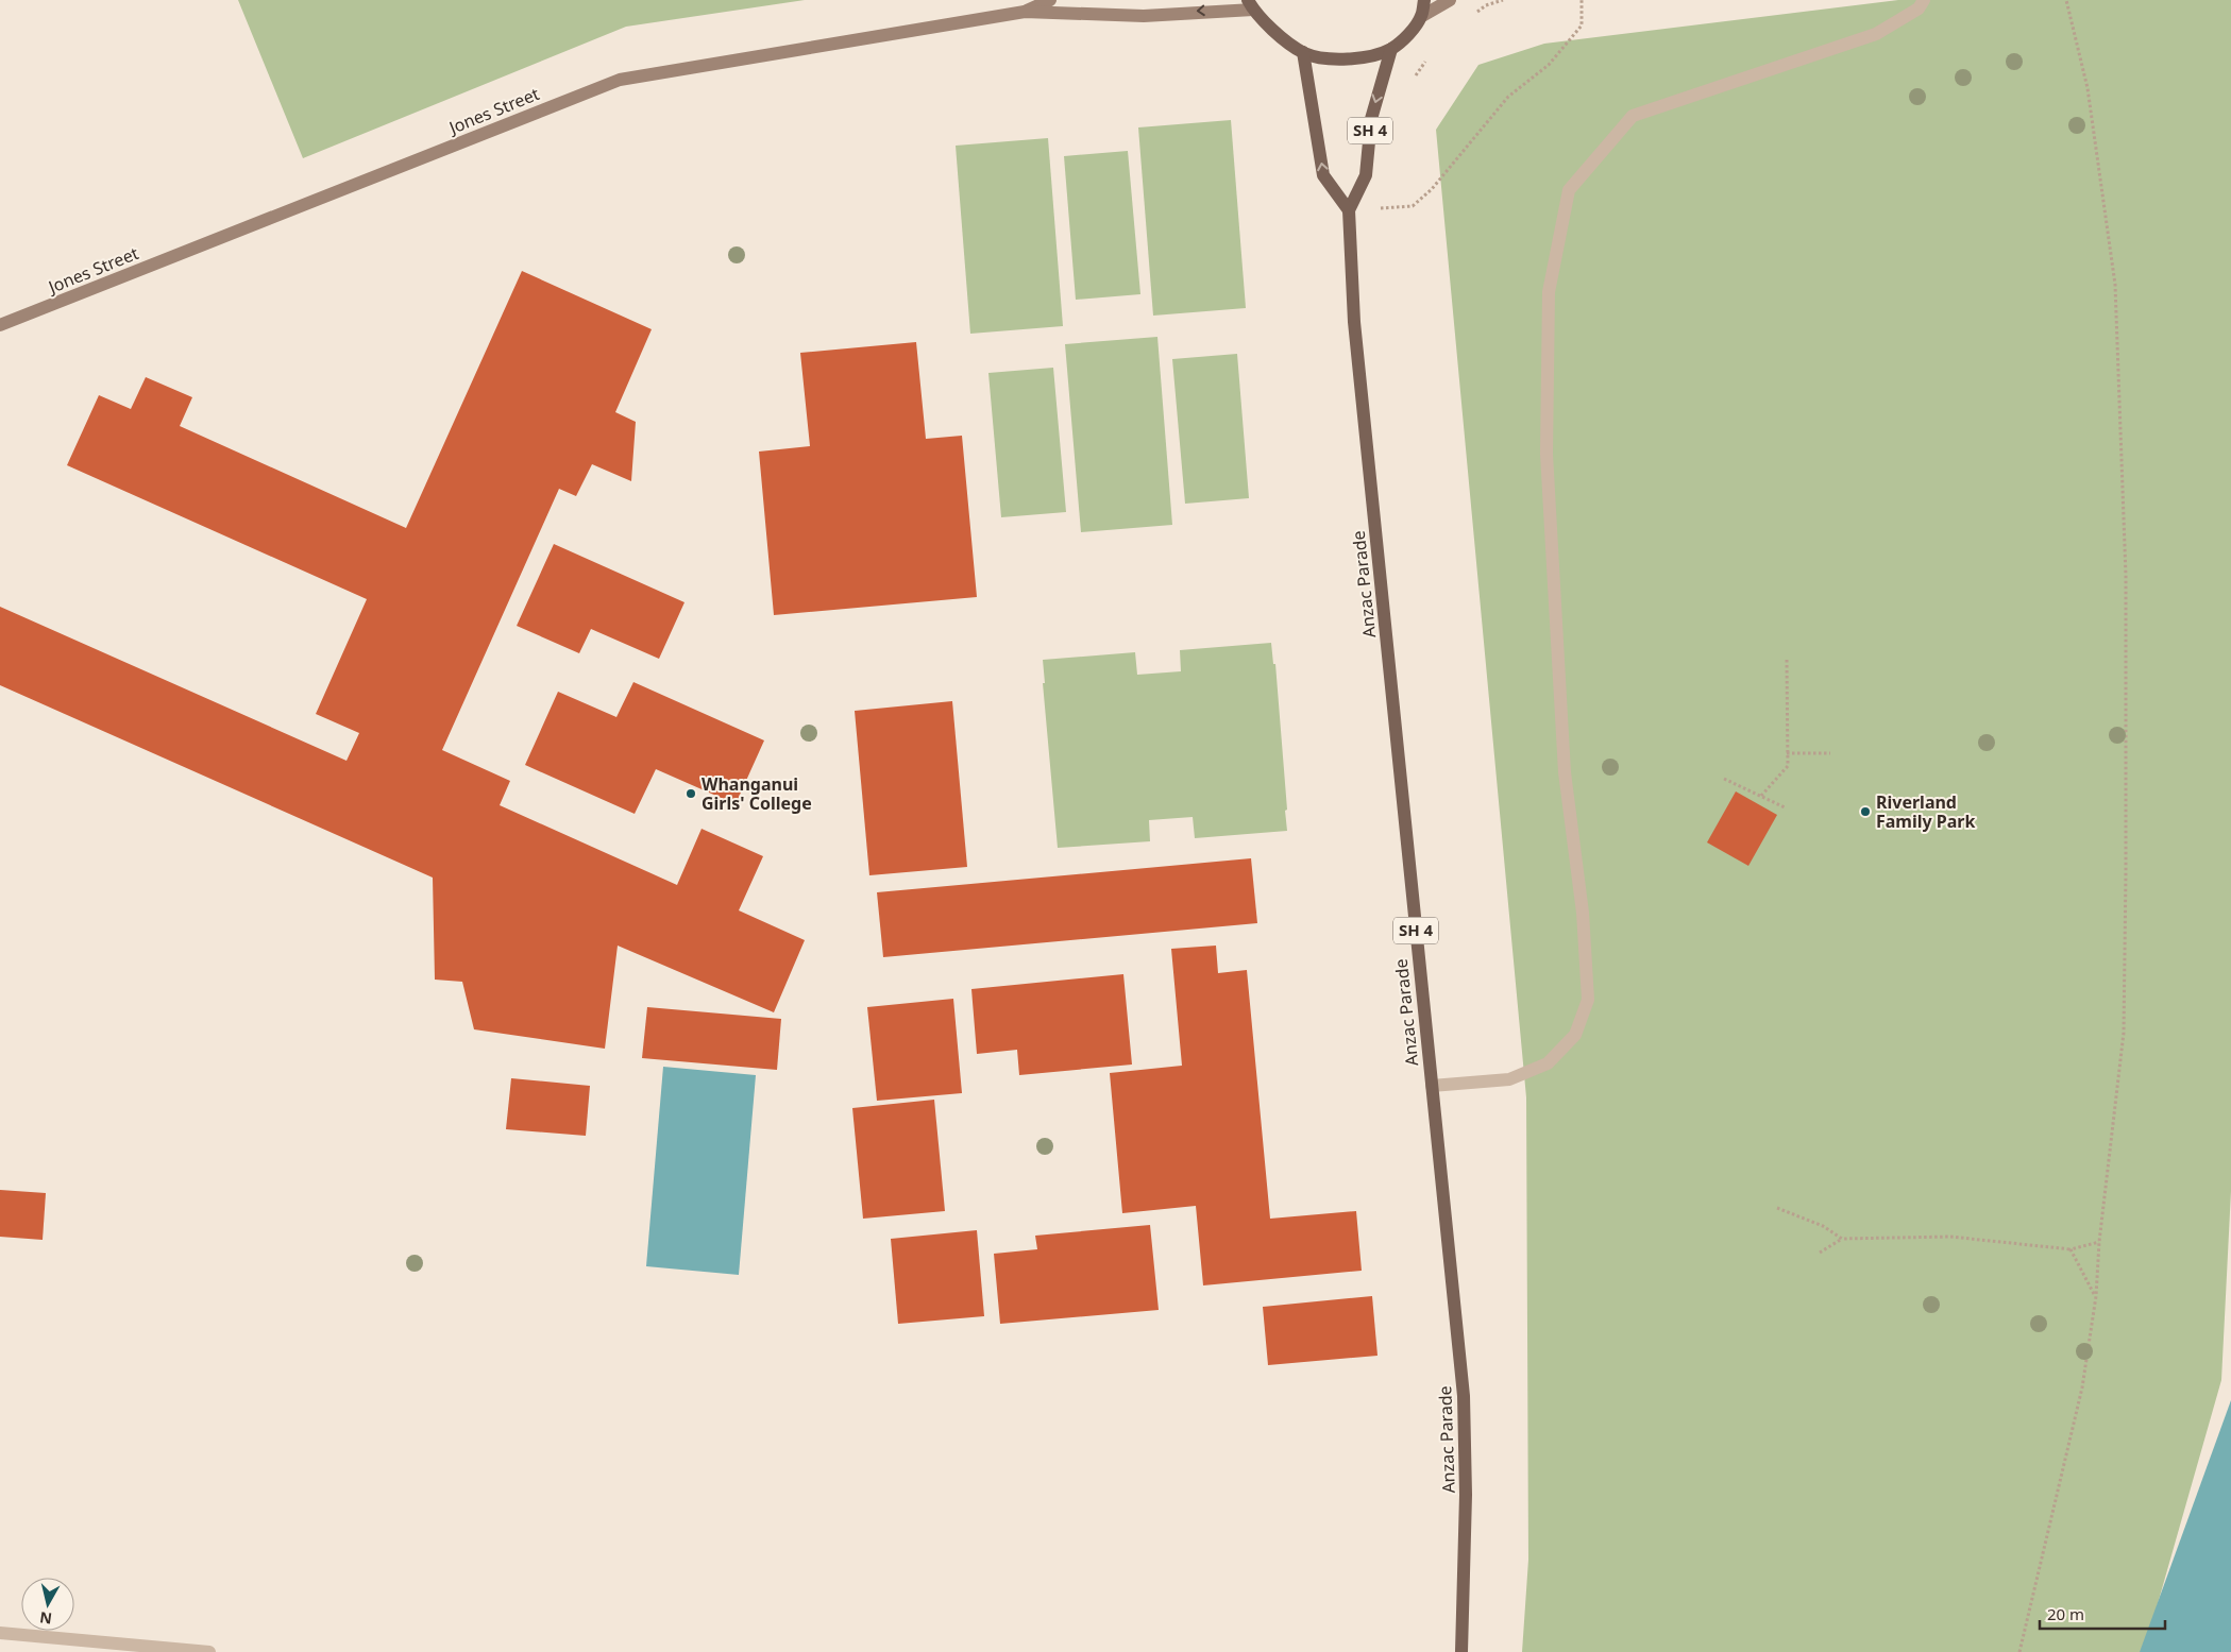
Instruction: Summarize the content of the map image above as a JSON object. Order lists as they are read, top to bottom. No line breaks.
{"streets":{"main road":["Jones Street","SH 4","Anzac Parade"]},"places":["Whanganui Girls' College","Riverland Family Park"],"scale_bar":"20 m","north":"bottom"}
